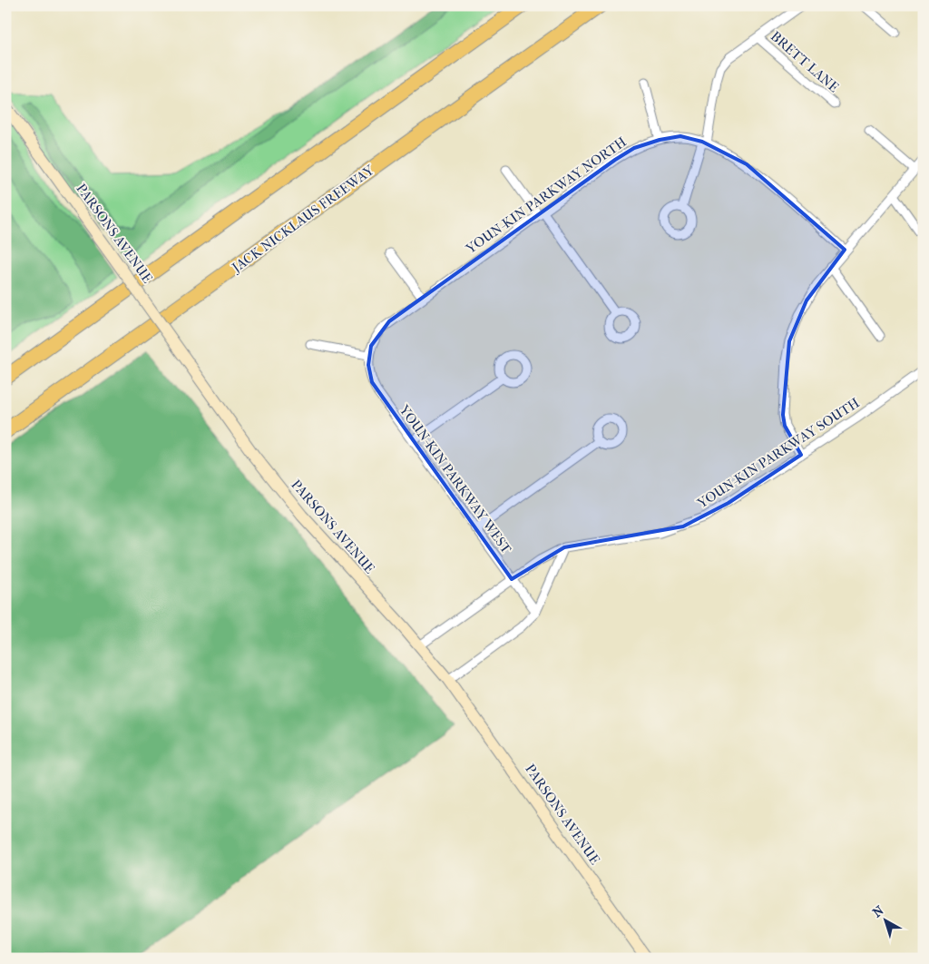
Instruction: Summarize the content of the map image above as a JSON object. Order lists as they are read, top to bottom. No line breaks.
{"streets":{"highway":["JACK NICKLAUS FREEWAY"],"street":["BRETT LANE","YOUN-KIN PARKWAY NORTH","PARSONS AVENUE","YOUN-KIN PARKWAY SOUTH","YOUN-KIN PARKWAY WEST"]},"crossings":[["YOUN-KIN PARKWAY NORTH","YOUN-KIN PARKWAY WEST"],["PARSONS AVENUE","YOUN-KIN PARKWAY SOUTH"],["YOUN-KIN PARKWAY SOUTH","YOUN-KIN PARKWAY WEST"]],"north":"top left"}
